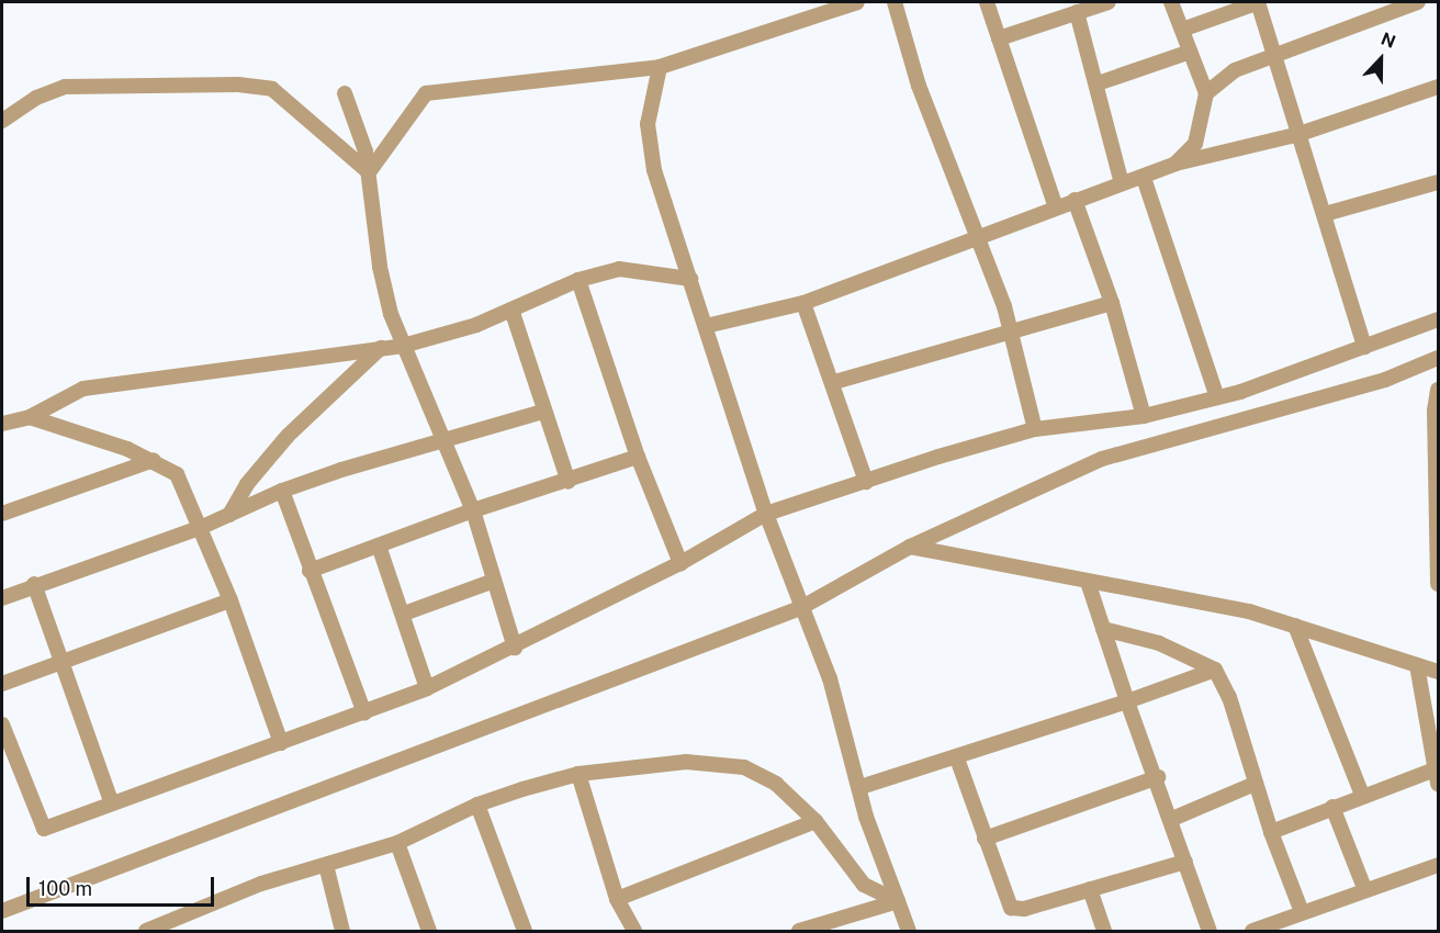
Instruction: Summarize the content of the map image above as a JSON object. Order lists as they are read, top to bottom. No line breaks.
{"scale_bar":"100 m","north":"top"}
